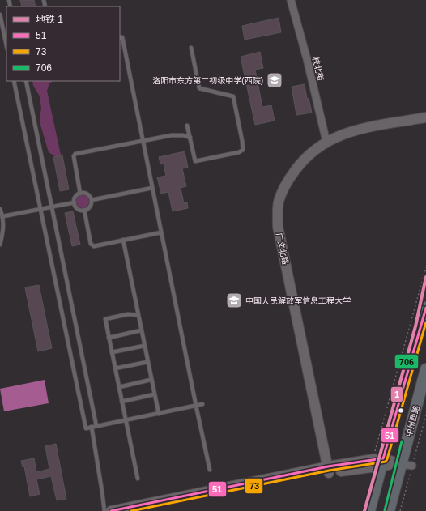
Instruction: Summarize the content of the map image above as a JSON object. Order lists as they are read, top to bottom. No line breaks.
{"streets":{"main road":["中州西路"],"street":["校北街","广文北路"]},"crossings":[["校北街","广文北路"]],"places":{"school or university":["洛阳市东方第二初级中学(西院)","中国人民解放军信息工程大学"]},"lines":["metro line 1","transit line 706","transit line 51","transit line 73"],"legend":["地铁 1","51","73","706"]}
